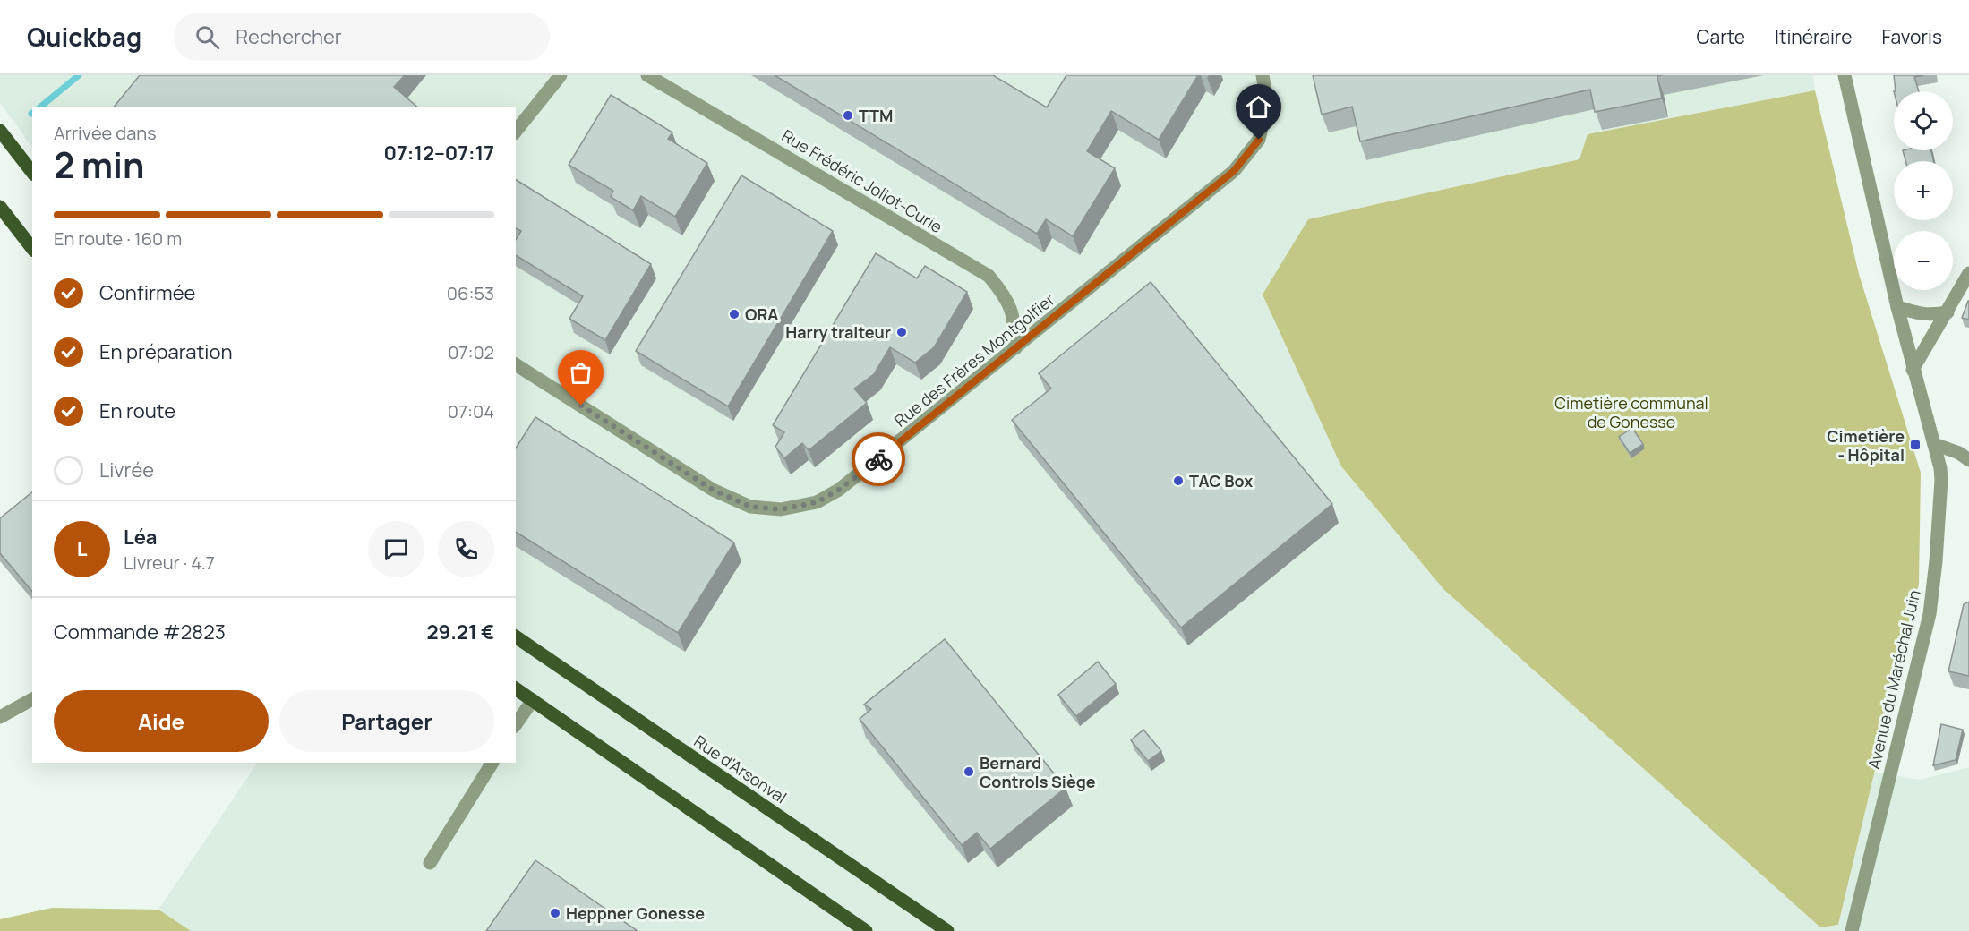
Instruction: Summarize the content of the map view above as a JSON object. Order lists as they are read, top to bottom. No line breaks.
{"streets":{"main road":["Rue d'Arsonval"],"street":["Rue Frédéric Joliot-Curie","Rue des Frères Montgolfier","Avenue du Maréchal Juin"]},"crossings":[["Rue Frédéric Joliot-Curie","Rue des Frères Montgolfier"]],"parks":["Cimetière communal de Gonesse"],"places":{"other":["TTM","ORA","Harry traiteur","TAC Box","Bernard Controls Siège","Heppner Gonesse"],"transit":["Cimetière - Hôpital"]},"page":{"header":"Quickbag","search":"Rechercher","nav":["Carte","Itinéraire","Favoris"],"map_buttons":["+","−"],"heading":["2 min","Arrivée dans","07:12–07:17"],"panel":["Léa","Livreur · 4.7","Commande #2823","29.21 €"],"bar":"En route · 160 m","list":[["Confirmée","06:53"],["En préparation","07:02"],["En route","07:04"],"Livrée"],"round":"L","buttons":["Aide","Partager"]}}
